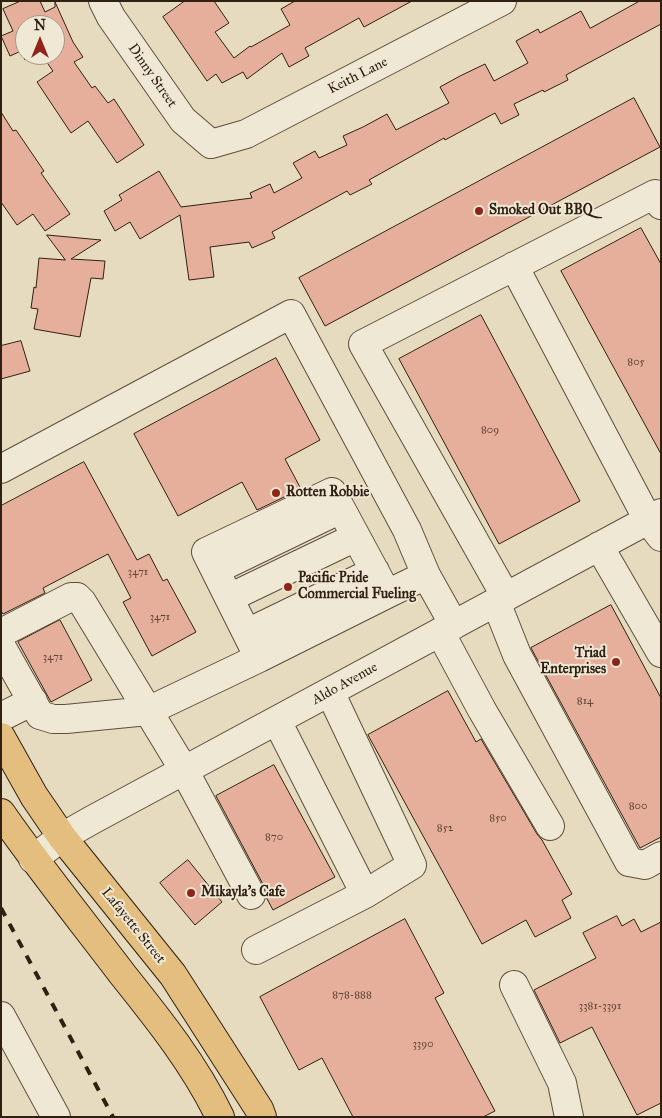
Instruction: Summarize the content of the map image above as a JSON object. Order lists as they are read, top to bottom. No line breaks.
{"streets":{"main road":["Lafayette Street"],"street":["Dinny Street","Keith Lane","Aldo Avenue"]},"crossings":[["Dinny Street","Keith Lane"],["Aldo Avenue","Lafayette Street"]],"places":["Smoked Out BBQ","Rotten Robbie","Pacific Pride Commercial Fueling","Triad Enterprises","Mikayla's Cafe"],"house_numbers":["805","809","3471","3471","3471","814","800","850","852","870","878-888","3381-3391","3390"],"north":"top"}
